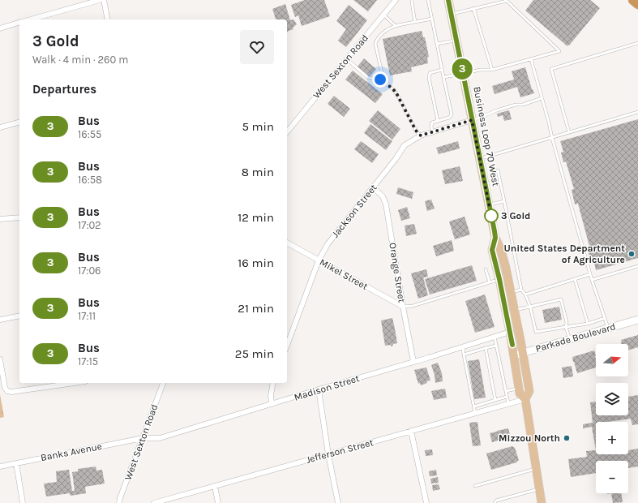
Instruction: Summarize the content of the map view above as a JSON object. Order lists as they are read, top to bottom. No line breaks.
{"streets":{"main road":["Business Loop 70 West"],"street":["West Sexton Road","Jackson Street","Orange Street","Mikel Street","Parkade Boulevard","Madison Street","Jefferson Street","Banks Avenue"]},"crossings":[["West Sexton Road","Madison Street"],["West Sexton Road","Banks Avenue"],["Business Loop 70 West","Jackson Street"],["Business Loop 70 West","Parkade Boulevard"],["Business Loop 70 West","Madison Street"],["Business Loop 70 West","Jefferson Street"],["Jackson Street","Orange Street"],["Jackson Street","Mikel Street"],["Orange Street","Mikel Street"],["Orange Street","Madison Street"],["Madison Street","Banks Avenue"]],"places":["3 Gold","United States Department of Agriculture","Mizzou North"],"lines":["bus line 3"],"north":"right","page":{"on_map":"3","heading":[["3 Gold","Walk · 4 min · 260 m"],"Departures"],"list":[{"mark":"3","name":"Bus","note":"16:55","value":"5 min"},{"mark":"3","name":"Bus","note":"16:58","value":"8 min"},{"mark":"3","name":"Bus","note":"17:02","value":"12 min"},{"mark":"3","name":"Bus","note":"17:06","value":"16 min"},{"mark":"3","name":"Bus","note":"17:11","value":"21 min"},{"mark":"3","name":"Bus","note":"17:15","value":"25 min"}],"map_buttons":["+","−"]}}
